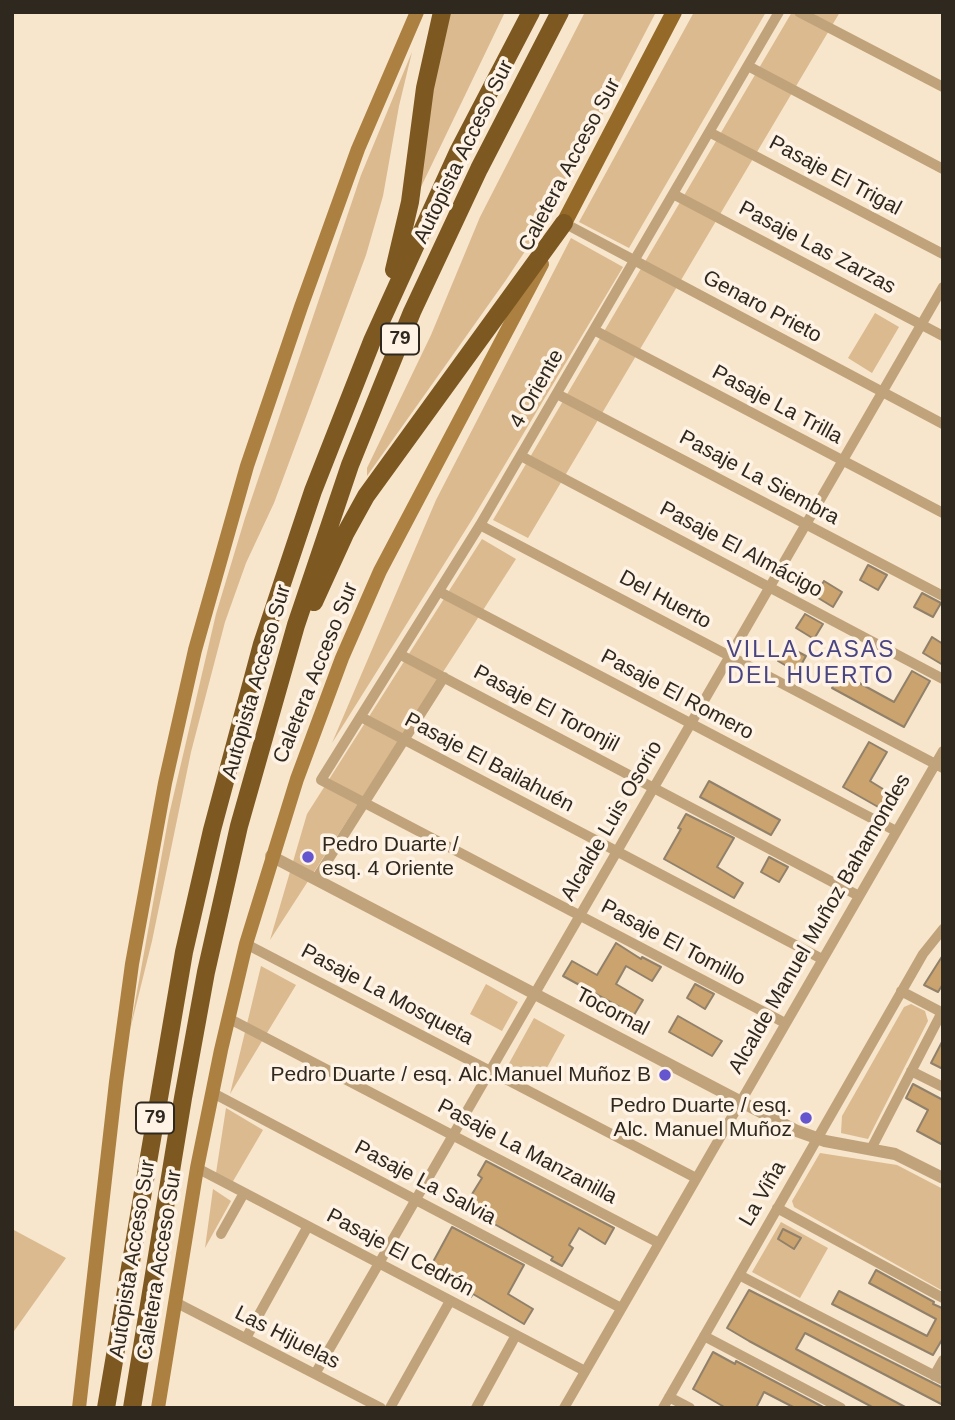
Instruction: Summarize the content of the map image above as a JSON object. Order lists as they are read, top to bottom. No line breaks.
{"streets":{"highway":["Autopista Acceso Sur","79"],"main road":["Caletera Acceso Sur"],"street":["Pasaje El Trigal","Pasaje Las Zarzas","Genaro Prieto","4 Oriente","Pasaje La Trilla","Pasaje La Siembra","Pasaje El Almácigo","Del Huerto","Pasaje El Romero","Pasaje El Toronjil","Pasaje El Bailahuén","Alcalde Luis Osorio","Alcalde Manuel Muñoz Bahamondes","Pasaje El Tomillo","Pasaje La Mosqueta","Tocornal","Pasaje La Manzanilla","Pasaje La Salvia","La Viña","Pasaje El Cedrón","Las Hijuelas"]},"crossings":[["Caletera Acceso Sur","Genaro Prieto"],["Caletera Acceso Sur","Pasaje La Mosqueta"],["Caletera Acceso Sur","Tocornal"],["Caletera Acceso Sur","Pasaje La Manzanilla"],["Caletera Acceso Sur","Pasaje La Salvia"],["Caletera Acceso Sur","Pasaje El Cedrón"],["Caletera Acceso Sur","Las Hijuelas"],["Pasaje El Trigal","4 Oriente"],["Pasaje Las Zarzas","4 Oriente"],["Pasaje Las Zarzas","Alcalde Luis Osorio"],["Genaro Prieto","4 Oriente"],["Genaro Prieto","Alcalde Luis Osorio"],["4 Oriente","Pasaje La Trilla"],["4 Oriente","Pasaje La Siembra"],["4 Oriente","Pasaje El Almácigo"],["4 Oriente","Del Huerto"],["4 Oriente","Pasaje El Romero"],["4 Oriente","Pasaje El Toronjil"],["4 Oriente","Pasaje El Bailahuén"],["4 Oriente","Pasaje El Tomillo"],["Pasaje La Trilla","Alcalde Luis Osorio"],["Pasaje La Siembra","Alcalde Luis Osorio"],["Pasaje El Almácigo","Alcalde Luis Osorio"],["Del Huerto","Alcalde Luis Osorio"],["Del Huerto","Alcalde Manuel Muñoz Bahamondes"],["Pasaje El Romero","Alcalde Luis Osorio"],["Pasaje El Romero","Alcalde Manuel Muñoz Bahamondes"],["Pasaje El Toronjil","Alcalde Luis Osorio"],["Pasaje El Toronjil","Alcalde Manuel Muñoz Bahamondes"],["Pasaje El Bailahuén","Alcalde Luis Osorio"],["Pasaje El Bailahuén","Alcalde Manuel Muñoz Bahamondes"],["Alcalde Luis Osorio","Pasaje El Tomillo"],["Alcalde Luis Osorio","Pasaje La Mosqueta"],["Alcalde Luis Osorio","Tocornal"],["Alcalde Luis Osorio","Pasaje La Manzanilla"],["Alcalde Luis Osorio","Pasaje La Salvia"],["Alcalde Luis Osorio","Pasaje El Cedrón"],["Alcalde Luis Osorio","Las Hijuelas"],["Alcalde Manuel Muñoz Bahamondes","Pasaje El Tomillo"],["Alcalde Manuel Muñoz Bahamondes","Pasaje La Mosqueta"],["Alcalde Manuel Muñoz Bahamondes","Tocornal"],["Alcalde Manuel Muñoz Bahamondes","Pasaje La Manzanilla"],["Alcalde Manuel Muñoz Bahamondes","Pasaje La Salvia"],["Alcalde Manuel Muñoz Bahamondes","Pasaje El Cedrón"],["Tocornal","La Viña"]],"districts":["VILLA CASAS DEL HUERTO"],"places":["Pedro Duarte / esq. 4 Oriente","Pedro Duarte / esq. Alc.Manuel Muñoz B","Pedro Duarte / esq. Alc. Manuel Muñoz"]}
